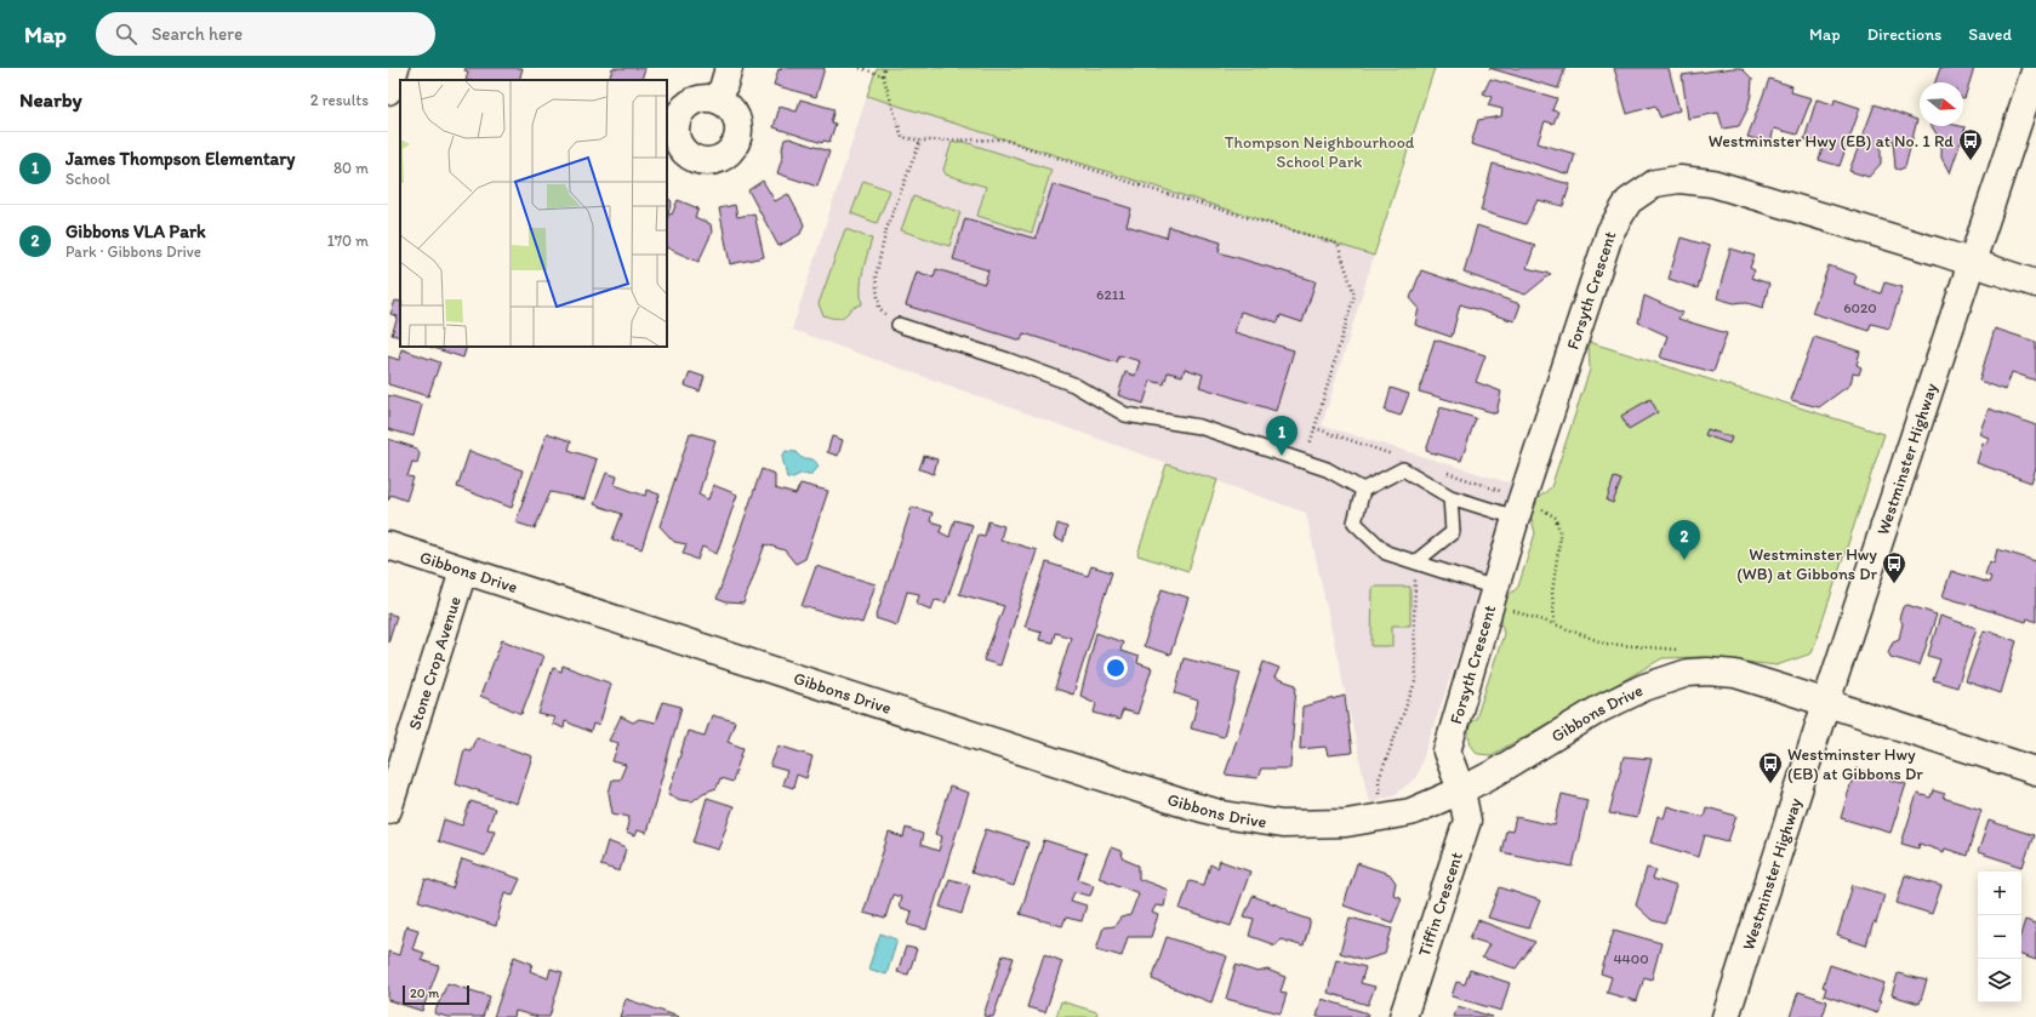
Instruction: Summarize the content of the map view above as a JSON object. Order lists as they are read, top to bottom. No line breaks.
{"streets":{"street":["Forsyth Crescent","Westminster Highway","Gibbons Drive","Stone Crop Avenue","Tiffin Crescent"]},"crossings":[["Forsyth Crescent","Westminster Highway"],["Forsyth Crescent","Gibbons Drive"],["Forsyth Crescent","Tiffin Crescent"],["Westminster Highway","Gibbons Drive"],["Gibbons Drive","Stone Crop Avenue"],["Gibbons Drive","Tiffin Crescent"]],"parks":["Thompson Neighbourhood School Park"],"places":{"bus stop":["Westminster Hwy (EB) at No. 1 Rd","Westminster Hwy (WB) at Gibbons Dr","Westminster Hwy (EB) at Gibbons Dr"]},"house_numbers":["6211","6020","4400"],"scale_bar":"20 m","north":"right","page":{"header":"Map","search":"Search here","nav":["Map","Directions","Saved"],"heading":["Nearby","2 results"],"list":[{"mark":"1","name":"James Thompson Elementary","note":"School","value":"80 m"},{"mark":"2","name":"Gibbons VLA Park","note":"Park · Gibbons Drive","value":"170 m"}],"pins":["1","2"],"map_buttons":["+","−"],"scale":"20 m"}}
